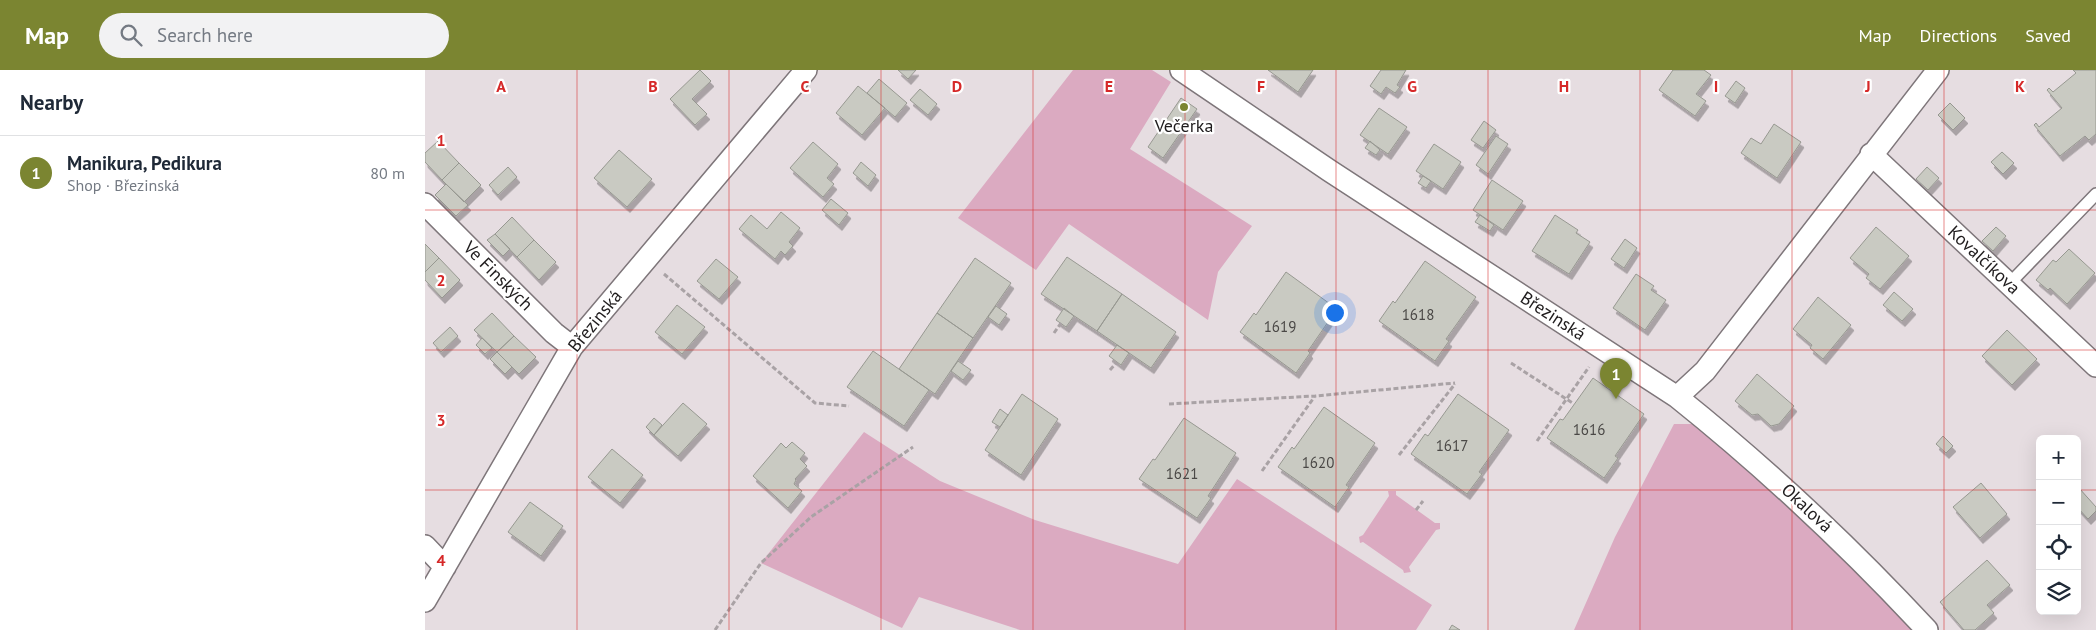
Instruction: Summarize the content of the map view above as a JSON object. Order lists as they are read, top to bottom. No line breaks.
{"streets":{"street":["Kovalčíkova","Ve Finských","Březinská","Okalová"]},"crossings":[["Ve Finských","Březinská"],["Březinská","Okalová"]],"places":["Večerka"],"house_numbers":["1618","1619","1616","1617","1620","1621"],"page":{"header":"Map","search":"Search here","nav":["Map","Directions","Saved"],"heading":"Nearby","list":[{"mark":"1","name":"Manikura, Pedikura","note":"Shop · Březinská","value":"80 m"}],"pins":"1","map_buttons":["+","−"]},"grid":{"columns":["A","B","C","D","E","F","G","H","I","J","K"],"rows":["1","2","3","4"]}}
